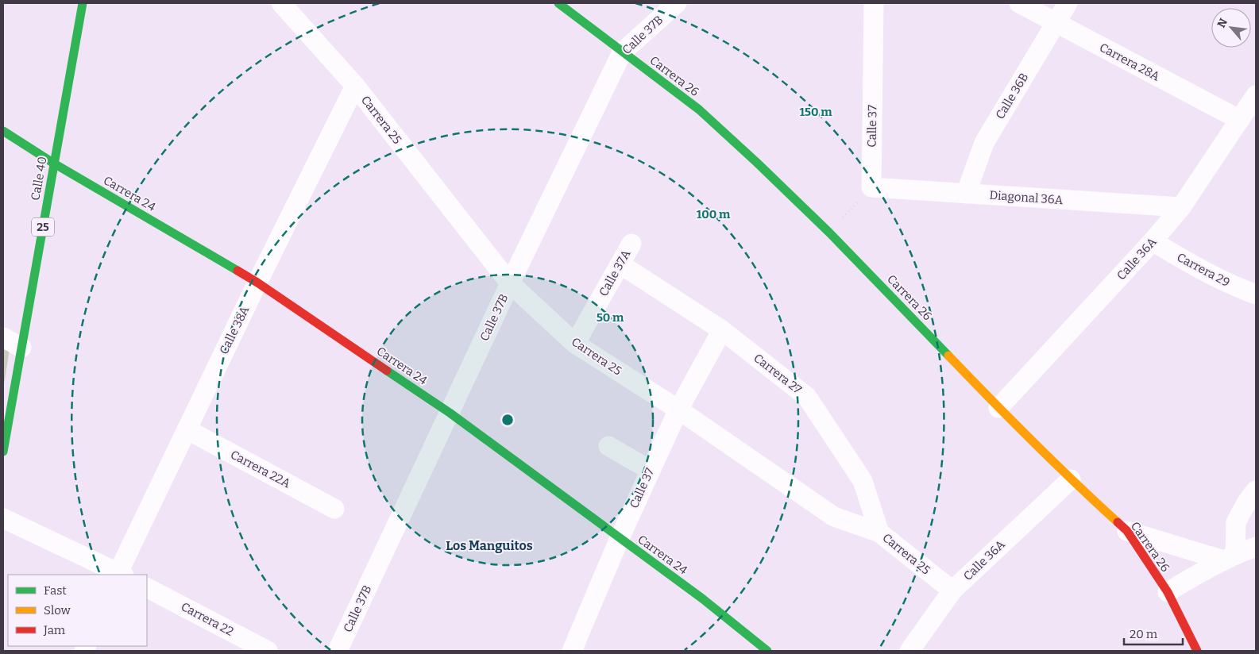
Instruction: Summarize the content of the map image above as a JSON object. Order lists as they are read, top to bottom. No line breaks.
{"streets":{"main road":["Carrera 26","Calle 40","Carrera 24","25"],"street":["Calle 37B","Carrera 28A","Calle 36B","Carrera 25","Calle 37","Diagonal 36A","Calle 36A","Carrera 29","Calle 37A","Calle 38A","Carrera 27","Carrera 22A","Carrera 22"]},"crossings":[["Calle 37B","Carrera 26"],["Calle 37B","Carrera 25"],["Calle 37B","Carrera 24"],["Carrera 28A","Calle 36B"],["Carrera 28A","Calle 36A"],["Carrera 26","Calle 36A"],["Calle 36B","Diagonal 36A"],["Carrera 25","Calle 37"],["Carrera 25","Calle 36A"],["Carrera 25","Calle 37A"],["Carrera 25","Calle 38A"],["Carrera 25","Carrera 27"],["Calle 37","Carrera 24"],["Calle 37","Diagonal 36A"],["Calle 37","Carrera 27"],["Calle 40","Carrera 24"],["Carrera 24","Calle 38A"],["Diagonal 36A","Calle 36A"],["Calle 36A","Carrera 29"],["Calle 37A","Carrera 27"],["Calle 38A","Carrera 22A"]],"districts":["Los Manguitos"],"legend":["Fast","Slow","Jam"],"scale_bar":"20 m","north":"top left","rings":["150 m","100 m","50 m"]}
